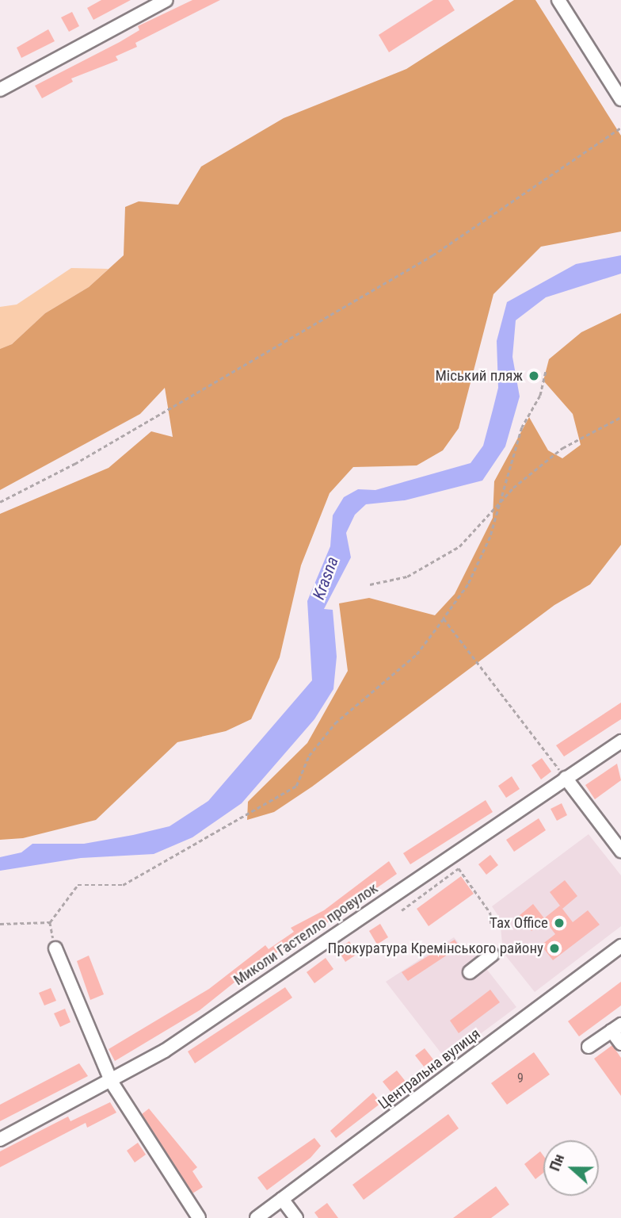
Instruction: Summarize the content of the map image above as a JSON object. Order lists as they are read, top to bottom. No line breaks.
{"streets":{"street":["Миколи Гастелло провулок","Центральна вулиця"]},"water":["Krasna"],"places":["Міський пляж","Tax Office","Прокуратура Кремінського району"],"house_numbers":["9"],"north":"left"}
